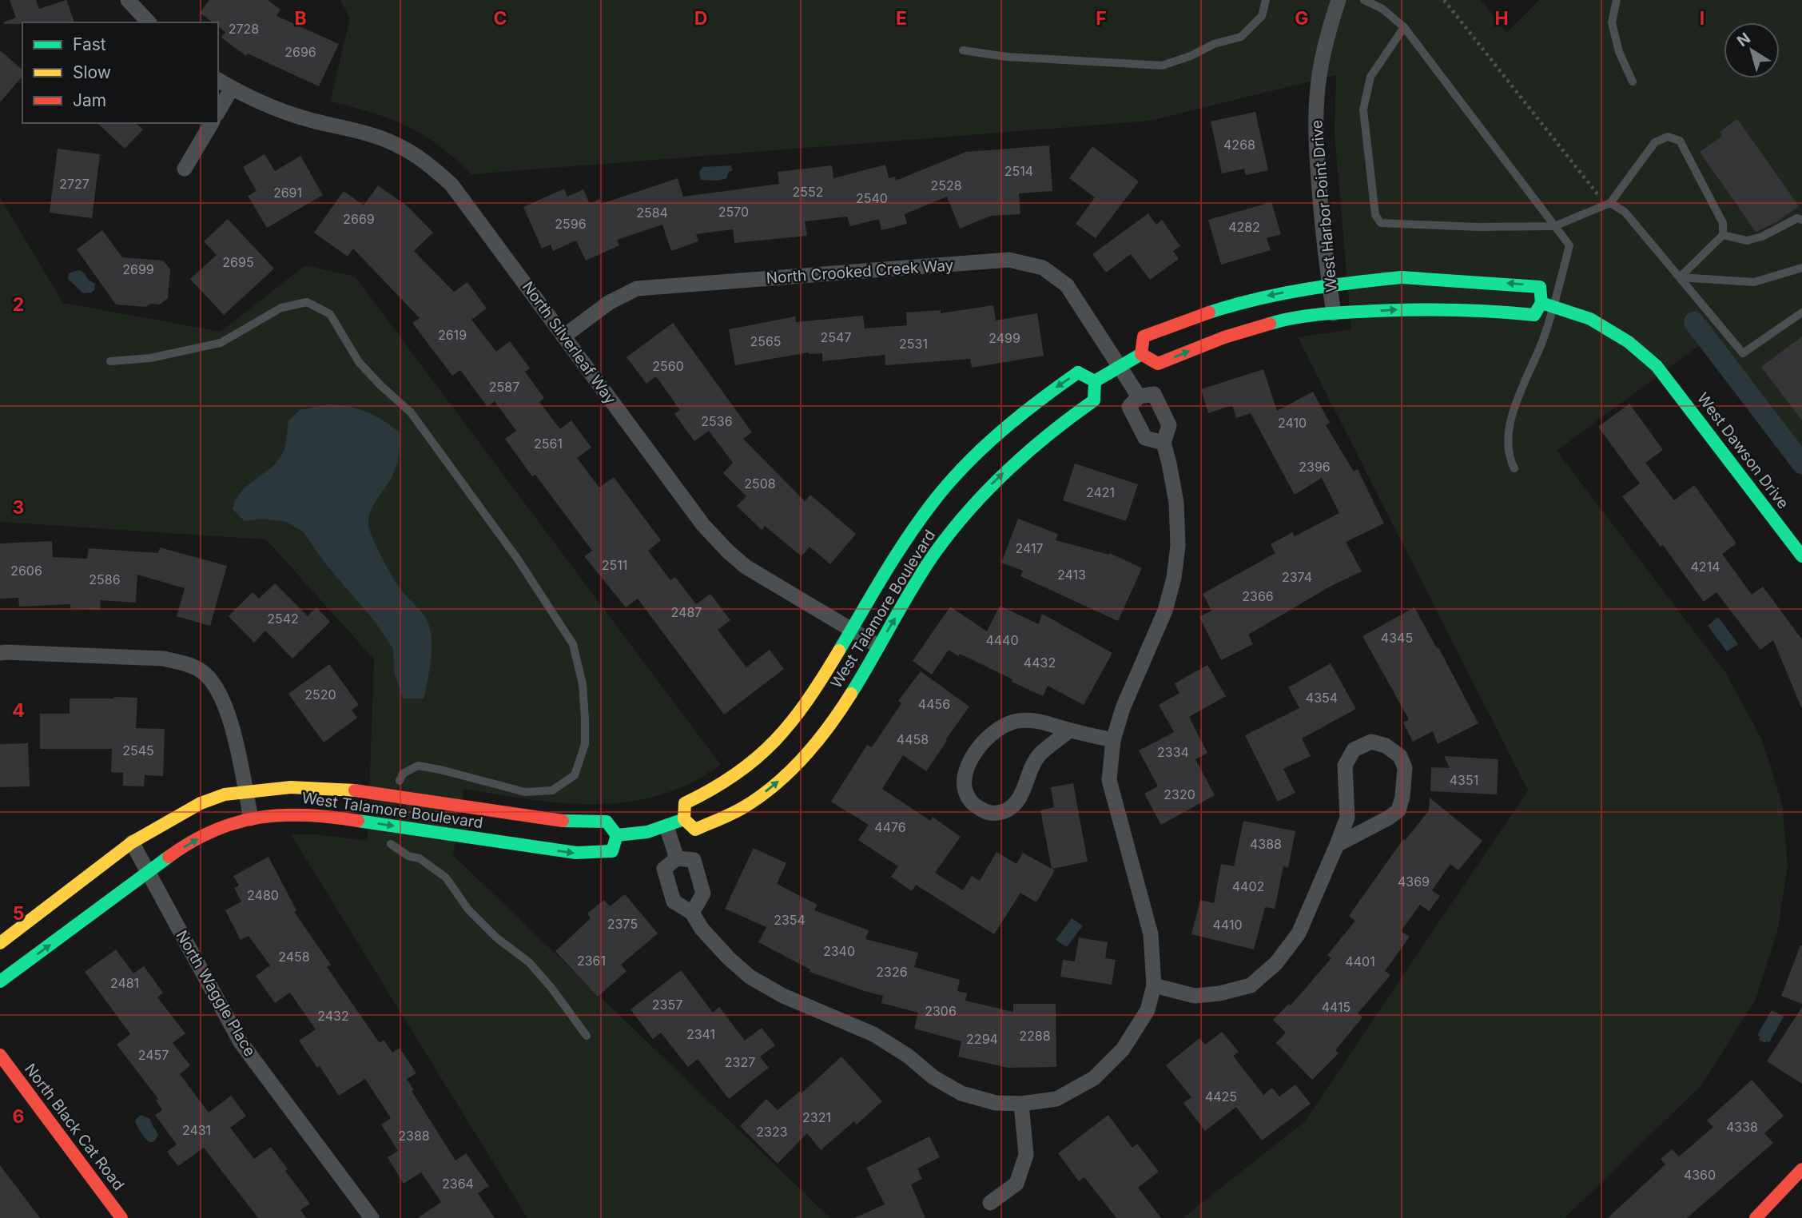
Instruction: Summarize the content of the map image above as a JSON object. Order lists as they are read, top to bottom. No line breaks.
{"streets":{"street":["West Harbor Point Drive","North Crooked Creek Way","North Silverleaf Way","West Dawson Drive","West Talamore Boulevard","North Waggle Place","North Black Cat Road"]},"crossings":[["North Crooked Creek Way","North Silverleaf Way"],["North Silverleaf Way","West Talamore Boulevard"],["West Talamore Boulevard","North Waggle Place"]],"house_numbers":["2728","2696","4268","2514","2727","2528","2552","2691","2540","2570","2584","2669","2596","4282","2695","2699","2619","2547","2499","2565","2531","2560","2587","2536","2410","2561","2396","2508","2421","2417","2511","4214","2606","2413","2374","2586","2366","2487","2542","4345","4440","4432","2520","4354","4456","4458","2545","2334","4351","2320","4476","4388","4369","4402","2480","2354","2375","4410","2340","2458","2361","4401","2326","2481","2357","4415","2306","2432","2341","2288","2294","2457","2327","4425","2321","4338","2431","2323","2388","4360","2364"],"legend":["Fast","Slow","Jam"],"north":"top left","grid":{"columns":["B","C","D","E","F","G","H","I"],"rows":["2","3","4","5","6"]}}
